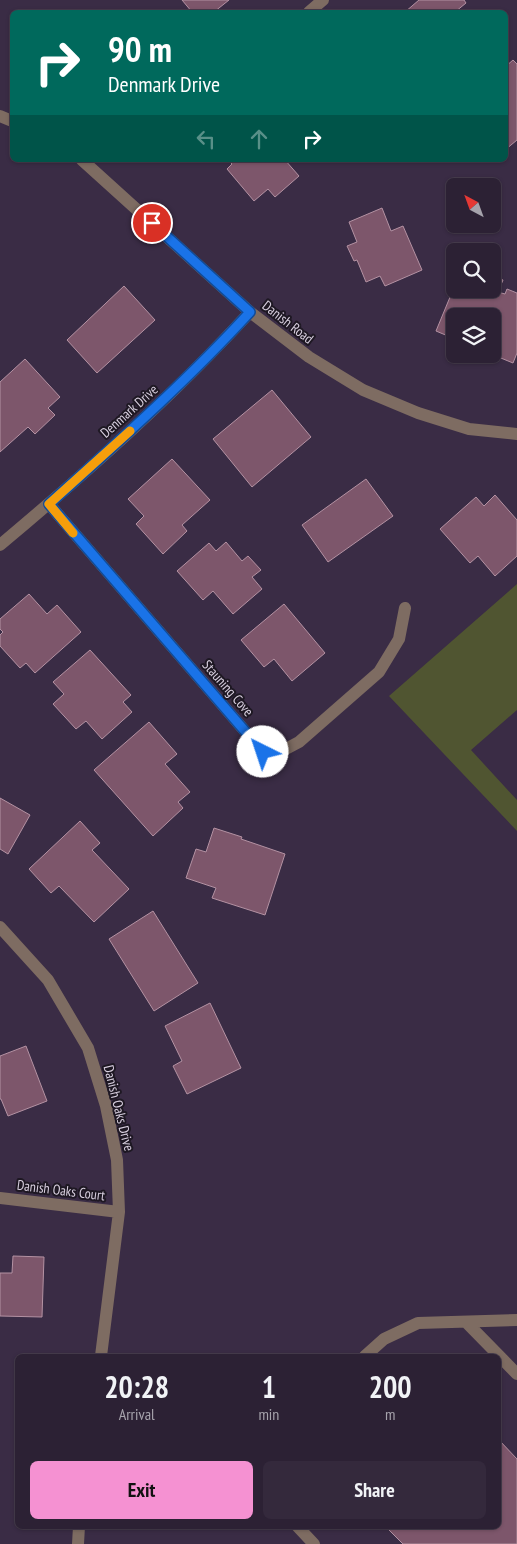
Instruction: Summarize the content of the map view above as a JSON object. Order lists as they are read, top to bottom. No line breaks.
{"streets":{"street":["Danish Road","Denmark Drive","Stauning Cove","Danish Oaks Drive","Danish Oaks Court"]},"crossings":[["Danish Road","Denmark Drive"],["Denmark Drive","Stauning Cove"],["Danish Oaks Drive","Danish Oaks Court"]],"north":"top left","page":{"turn":["90 m","Denmark Drive"],"eta":["20:28","Arrival","1","min","200","m"],"buttons":["Exit","Share"]}}
